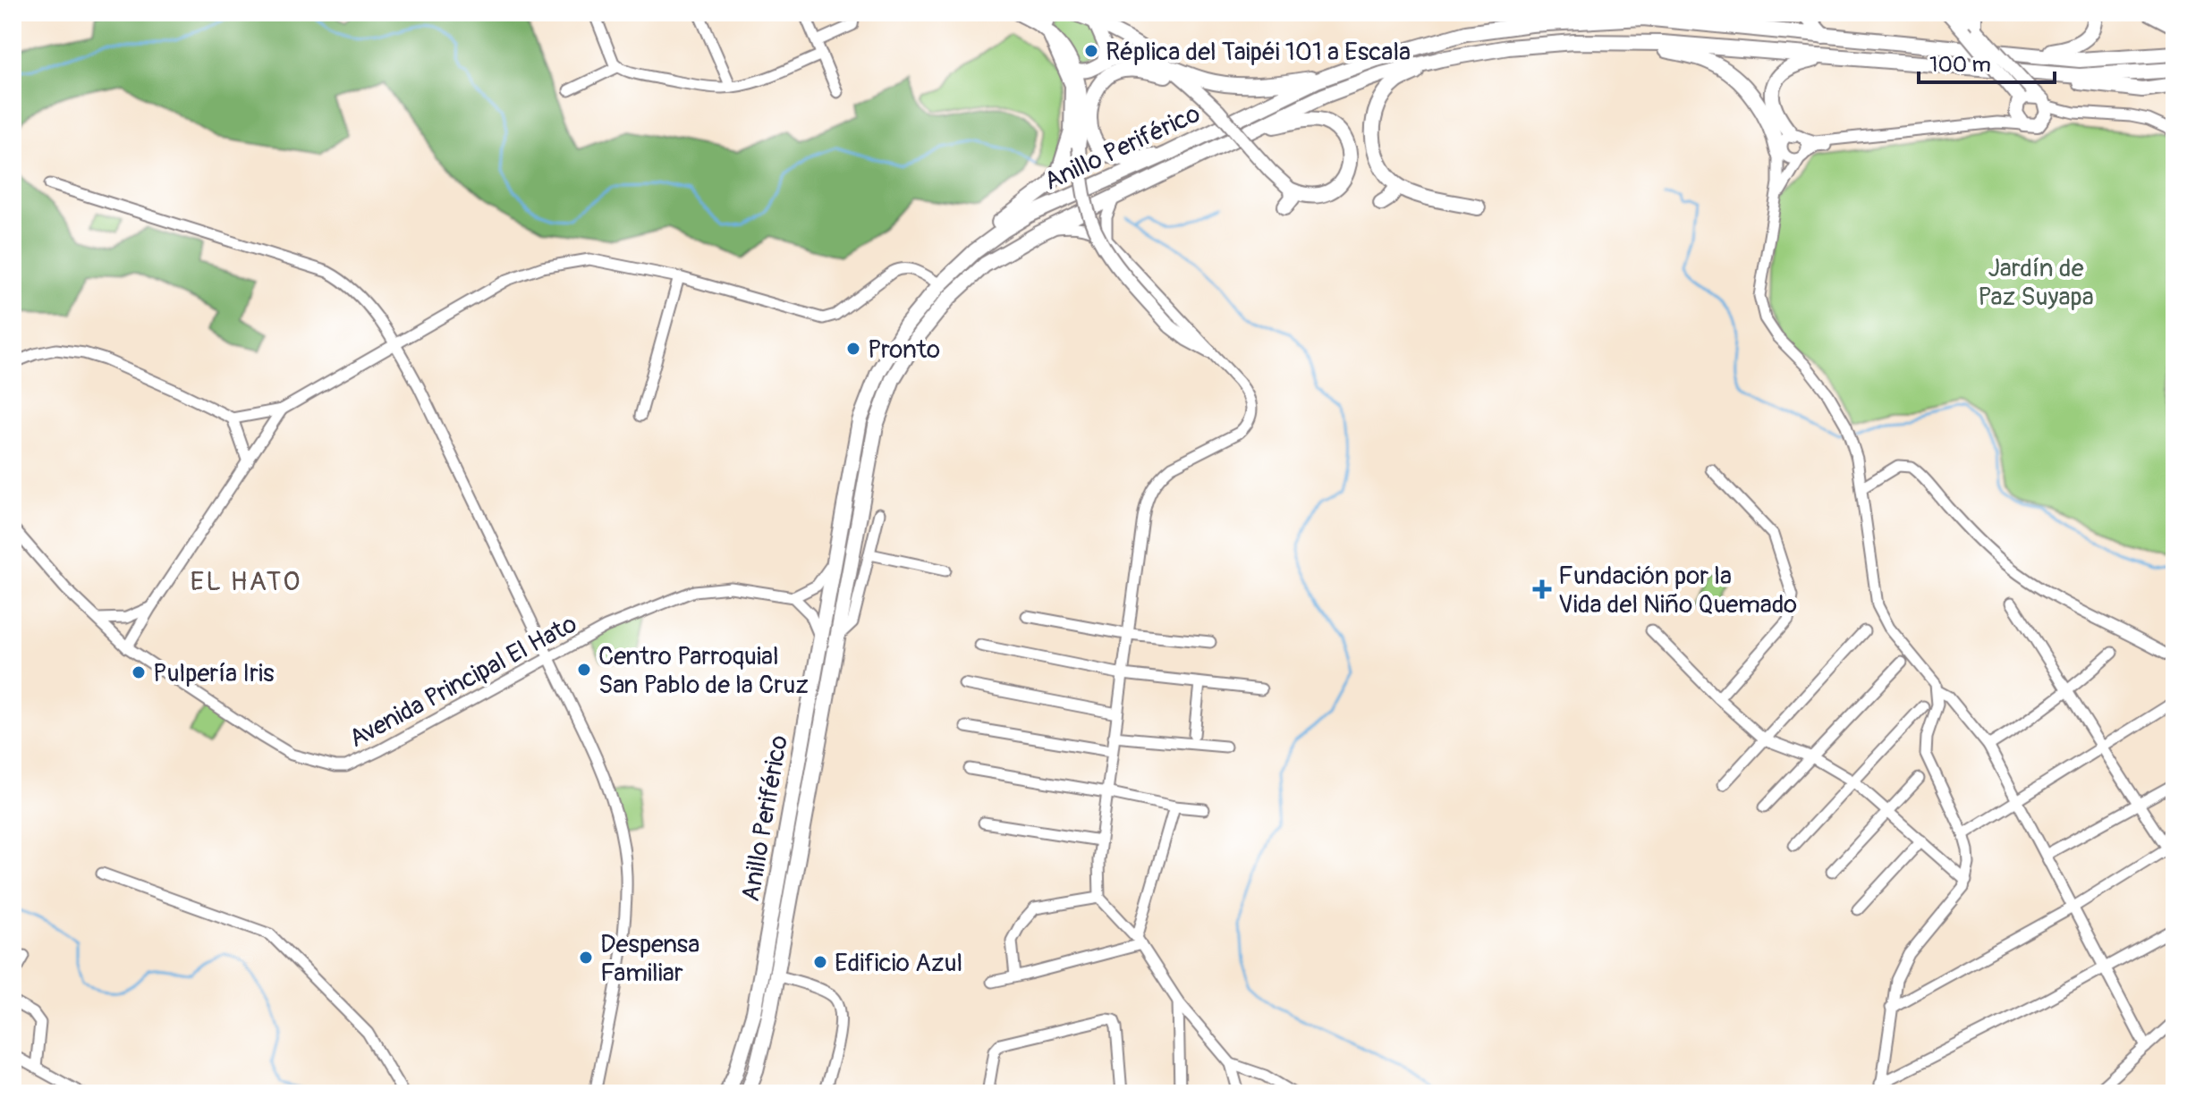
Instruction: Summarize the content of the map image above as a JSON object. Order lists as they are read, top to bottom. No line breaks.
{"streets":{"highway":["Anillo Periférico"],"street":["Avenida Principal El Hato"]},"districts":["EL HATO"],"parks":["Jardín de Paz Suyapa"],"places":{"other":["Réplica del Taipéi 101 a Escala","Pronto","Centro Parroquial San Pablo de la Cruz","Pulpería Iris","Despensa Familiar","Edificio Azul"],"health":["Fundación por la Vida del Niño Quemado"]},"scale_bar":"100 m"}
